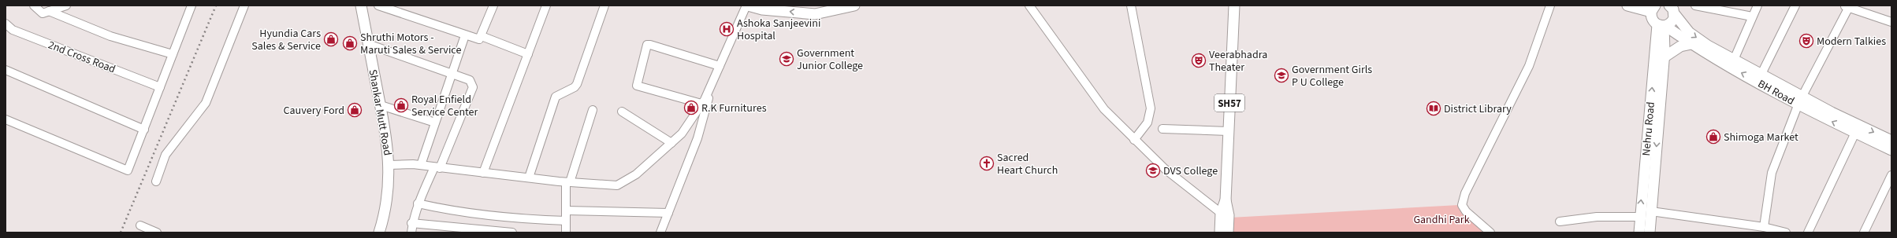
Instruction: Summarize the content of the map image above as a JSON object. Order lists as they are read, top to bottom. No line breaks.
{"streets":{"main road":["BH Road","SH57","Shankar Mutt Road","Nehru Road"],"street":["2nd Cross Road"]},"crossings":[["BH Road","Nehru Road"]],"parks":["Gandhi Park"],"places":{"hospital":["Ashoka Sanjeevini Hospital"],"shop":["Hyundia Cars Sales & Service","Shruthi Motors - Maruti Sales & Service","Royal Enfield Service Center","R.K Furnitures","Cauvery Ford","Shimoga Market"],"theatre":["Modern Talkies","Veerabhadra Theater"],"school or university":["Government Junior College","Government Girls P U College","DVS College"],"library":["District Library"],"church":["Sacred Heart Church"]}}
